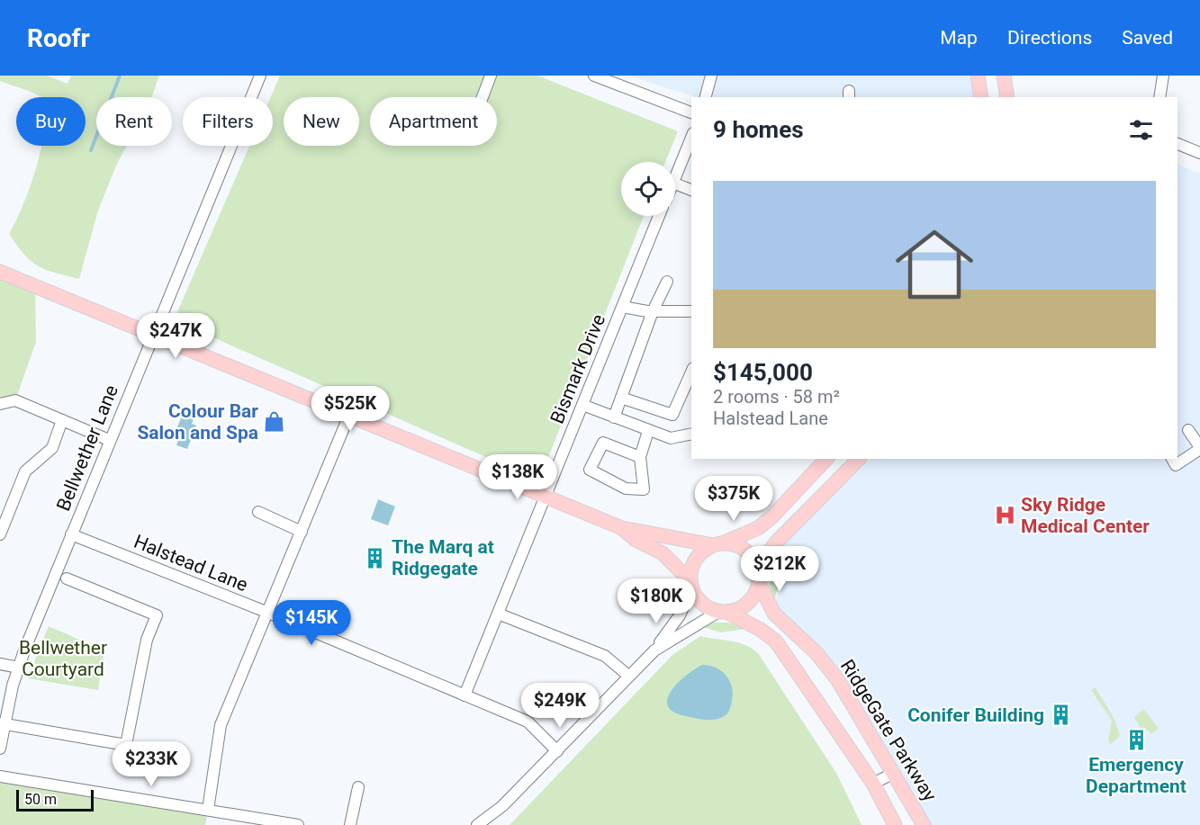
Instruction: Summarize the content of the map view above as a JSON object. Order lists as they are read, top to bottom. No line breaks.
{"streets":{"main road":["RidgeGate Parkway"],"street":["Bismark Drive","Bellwether Lane","Halstead Lane"]},"crossings":[["Bismark Drive","Halstead Lane"],["Bismark Drive","RidgeGate Parkway"],["Bellwether Lane","Halstead Lane"],["Bellwether Lane","RidgeGate Parkway"]],"parks":["Bellwether Courtyard"],"places":{"shop":["Colour Bar Salon and Spa"],"hospital":["Sky Ridge Medical Center"],"building":["The Marq at Ridgegate","Conifer Building","Emergency Department"]},"scale_bar":"50 m","page":{"header":"Roofr","nav":["Map","Directions","Saved"],"chip":["Buy","Rent","Filters","New","Apartment"],"heading":"9 homes","list":[{"name":"$145,000","note":"2 rooms · 58 m² · Halstead Lane"}],"price":["$247K","$525K","$138K","$375K","$212K","$180K","$145K","$249K","$233K"],"scale":"50 m"}}
